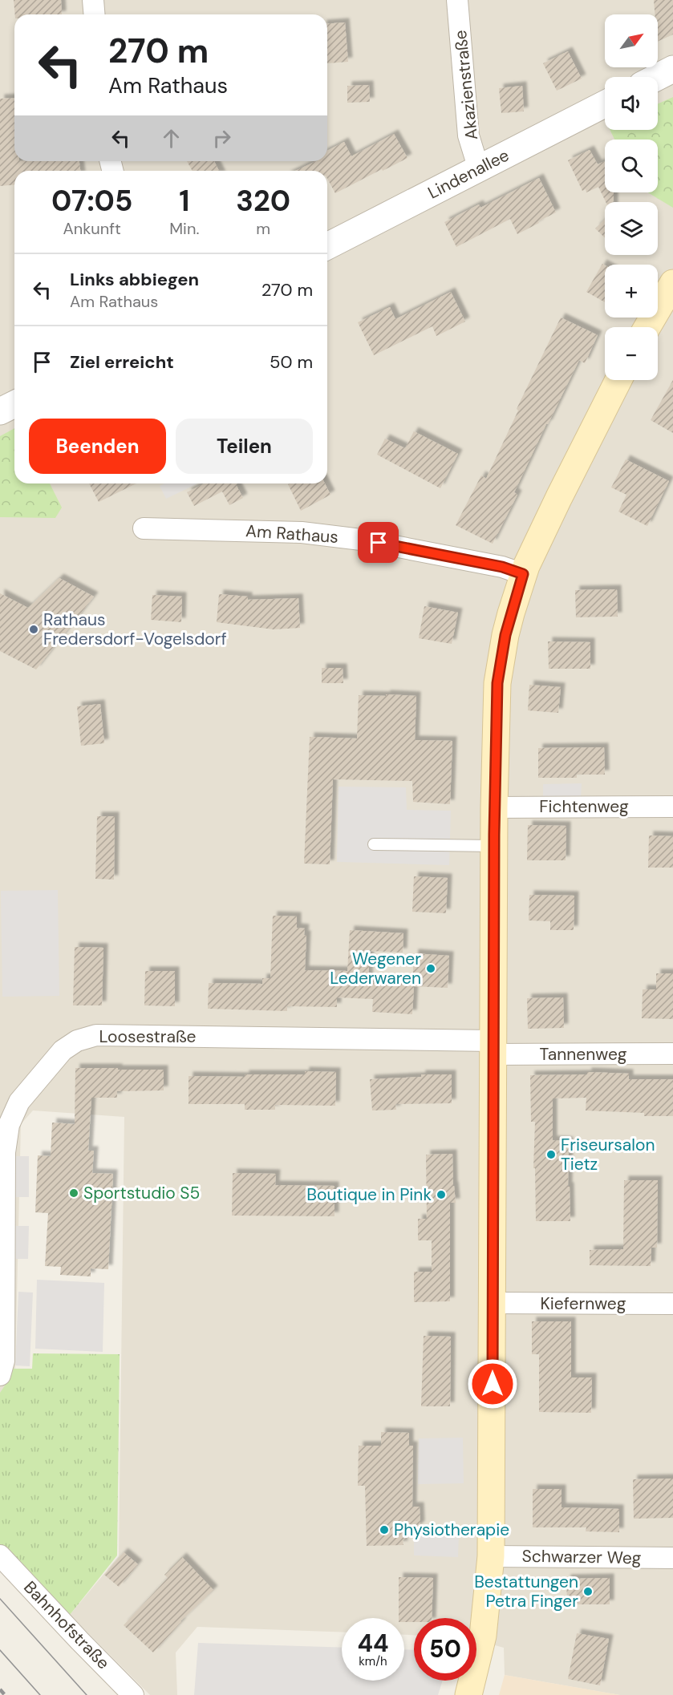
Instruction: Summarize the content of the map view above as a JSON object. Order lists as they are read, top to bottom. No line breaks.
{"streets":{"street":["Akazienstraße","Lindenallee","Am Rathaus","Fichtenweg","Loosestraße","Tannenweg","Kiefernweg","Schwarzer Weg","Bahnhofstraße"]},"crossings":[["Akazienstraße","Lindenallee"],["Loosestraße","Tannenweg"]],"places":["Rathaus Fredersdorf-Vogelsdorf","Wegener Lederwaren","Friseursalon Tietz","Sportstudio S5","Boutique in Pink","Physiotherapie","Bestattungen Petra Finger"],"north":"top right","page":{"map_buttons":["+","−"],"turn":["270 m","Am Rathaus"],"eta":["07:05","Ankunft","1","Min.","320","m"],"list":[{"name":"Links abbiegen","note":"Am Rathaus","value":"270 m"},{"name":"Ziel erreicht","value":"50 m"}],"buttons":["Beenden","Teilen"],"speed":"44 km/h","limit":"50"}}
